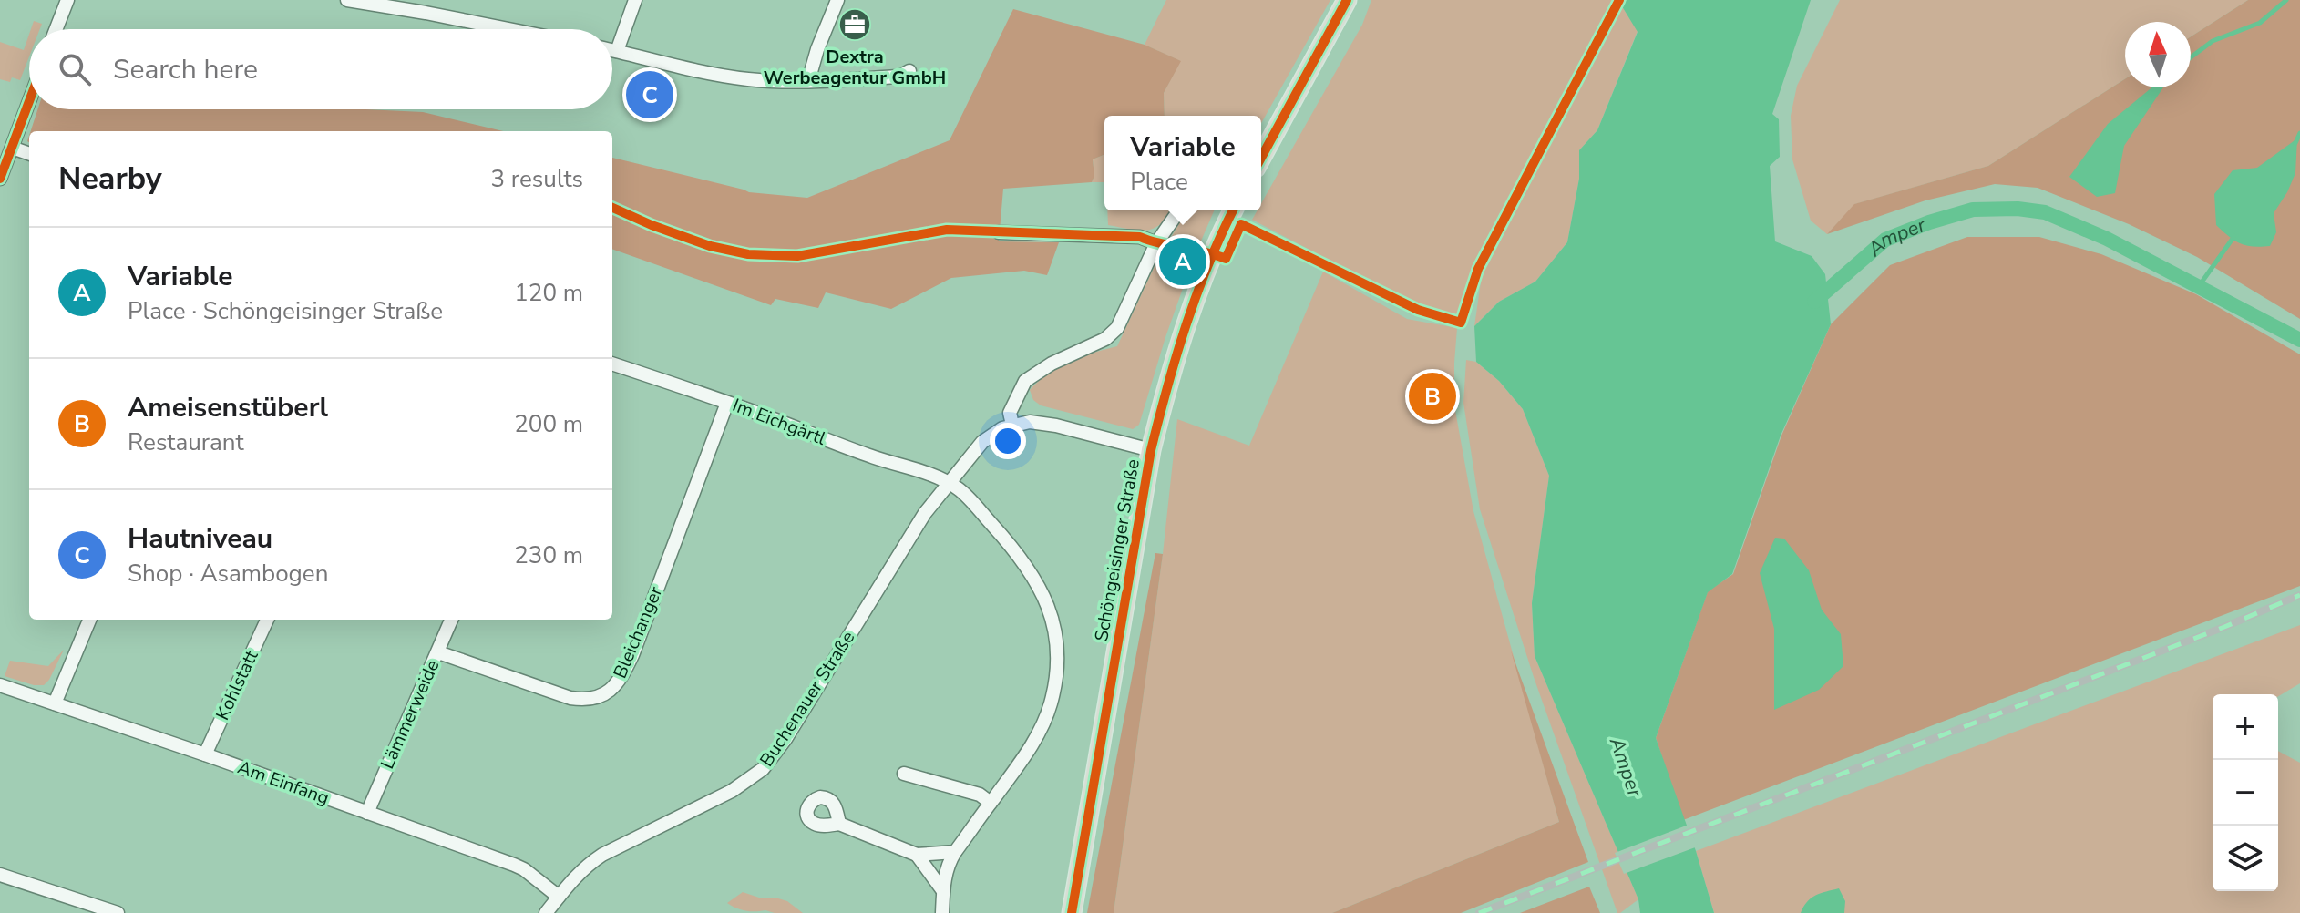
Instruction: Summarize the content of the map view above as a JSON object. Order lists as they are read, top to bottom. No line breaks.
{"streets":{"main road":["Schöngeisinger Straße"],"street":["Im Eichgärtl","Bleichanger","Kohlstatt","Buchenauer Straße","Lämmerweide","Am Einfang"]},"crossings":[["Im Eichgärtl","Bleichanger"],["Im Eichgärtl","Buchenauer Straße"],["Schöngeisinger Straße","Buchenauer Straße"],["Bleichanger","Lämmerweide"],["Kohlstatt","Am Einfang"],["Buchenauer Straße","Am Einfang"],["Lämmerweide","Am Einfang"]],"water":["Amper"],"places":{"office":["Dextra Werbeagentur GmbH"]},"north":"top","page":{"search":"Search here","pins":["C","A","B"],"popup":["Variable","Place"],"heading":["Nearby","3 results"],"list":[{"mark":"A","name":"Variable","note":"Place · Schöngeisinger Straße","value":"120 m"},{"mark":"B","name":"Ameisenstüberl","note":"Restaurant","value":"200 m"},{"mark":"C","name":"Hautniveau","note":"Shop · Asambogen","value":"230 m"}],"map_buttons":["+","−"]}}
